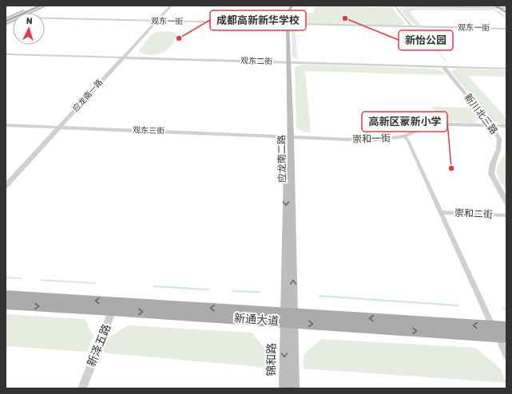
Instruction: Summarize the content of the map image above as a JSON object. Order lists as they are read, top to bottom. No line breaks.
{"streets":{"main road":["应龙南二路","新通大道","锦和路"],"street":["观东一街","观东二街","应龙南一路","新川北三路","观东三街","崇和一街","崇和二街","新泽五路"]},"crossings":[["观东一街","应龙南一路"],["观东一街","应龙南二路"],["观东二街","应龙南一路"],["观东二街","新川北三路"],["观东二街","应龙南二路"],["应龙南一路","观东三街"],["新川北三路","崇和一街"],["观东三街","崇和一街"],["观东三街","应龙南二路"],["崇和一街","应龙南二路"],["应龙南二路","新通大道"],["应龙南二路","锦和路"],["新通大道","新泽五路"],["新通大道","锦和路"]],"places":["新怡公园","成都高新新华学校","高新区蒙新小学"],"north":"top"}
